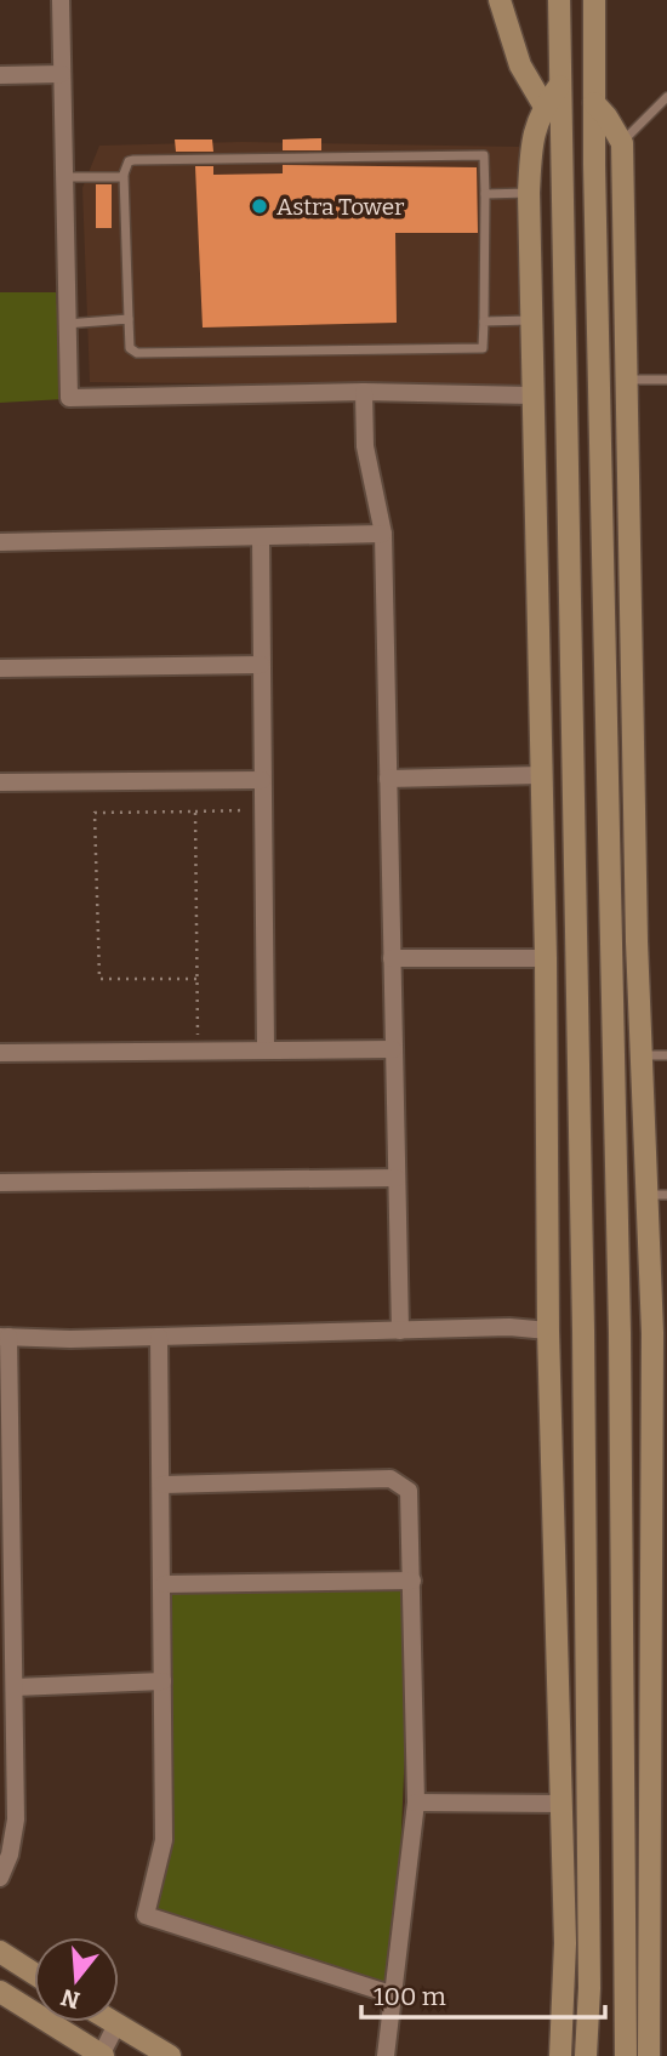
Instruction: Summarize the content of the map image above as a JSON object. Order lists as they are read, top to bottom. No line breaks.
{"places":["Astra Tower"],"scale_bar":"100 m","north":"bottom"}
